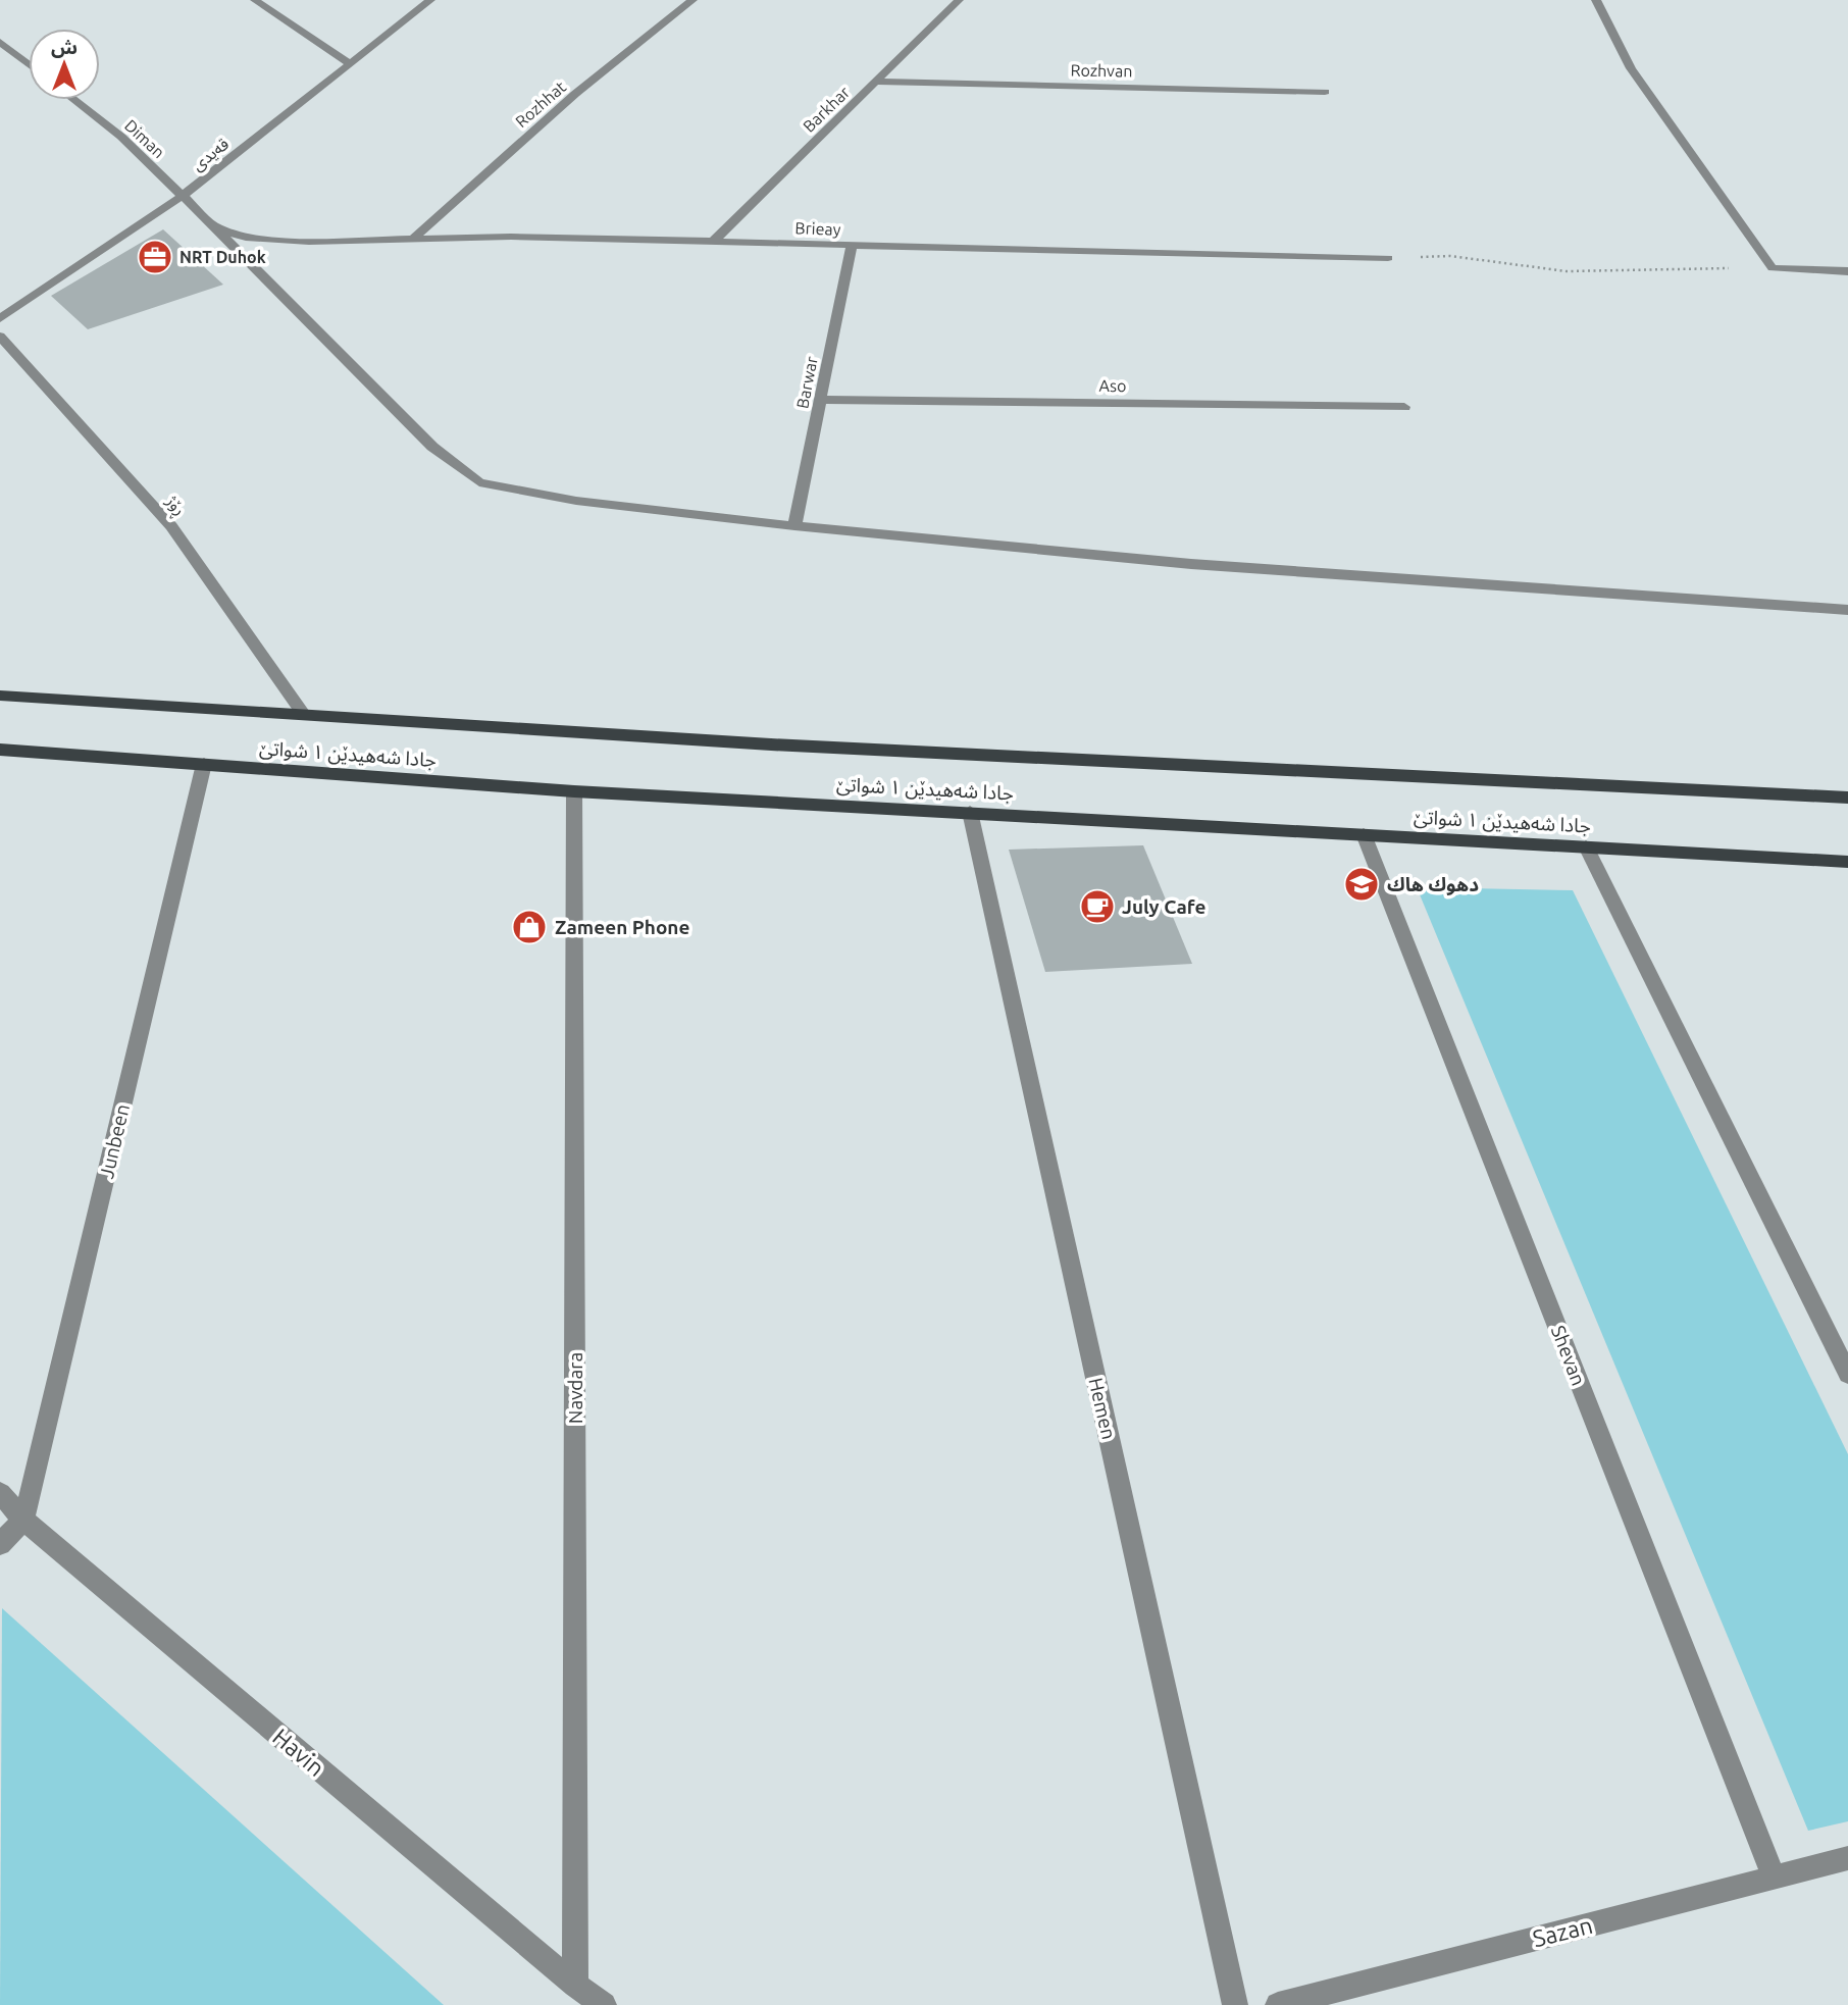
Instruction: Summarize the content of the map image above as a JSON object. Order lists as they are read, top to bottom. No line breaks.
{"streets":{"main road":["جادا شەهیدێن ١ شواتێ"],"street":["Rozhvan","Rozhhat","Barkhar","Diman","قەیدی","Brieay","Barwar","Aso","ڕۆژ","Junbeen","Shevan","Navdara","Hemen","Havin","Sazan"]},"crossings":[["Rozhvan","Barkhar"],["Rozhhat","Brieay"],["Barkhar","Brieay"],["Diman","قەیدی"],["Diman","Brieay"],["Brieay","Barwar"],["Barwar","Aso"],["ڕۆژ","جادا شەهیدێن ١ شواتێ"],["جادا شەهیدێن ١ شواتێ","Junbeen"],["جادا شەهیدێن ١ شواتێ","Shevan"],["جادا شەهیدێن ١ شواتێ","Navdara"],["جادا شەهیدێن ١ شواتێ","Hemen"],["Junbeen","Havin"],["Shevan","Sazan"],["Navdara","Havin"]],"places":{"office":["NRT Duhok"],"school or university":["دهوك هاك"],"cafe":["July Cafe"],"shop":["Zameen Phone"]},"north":"top"}
